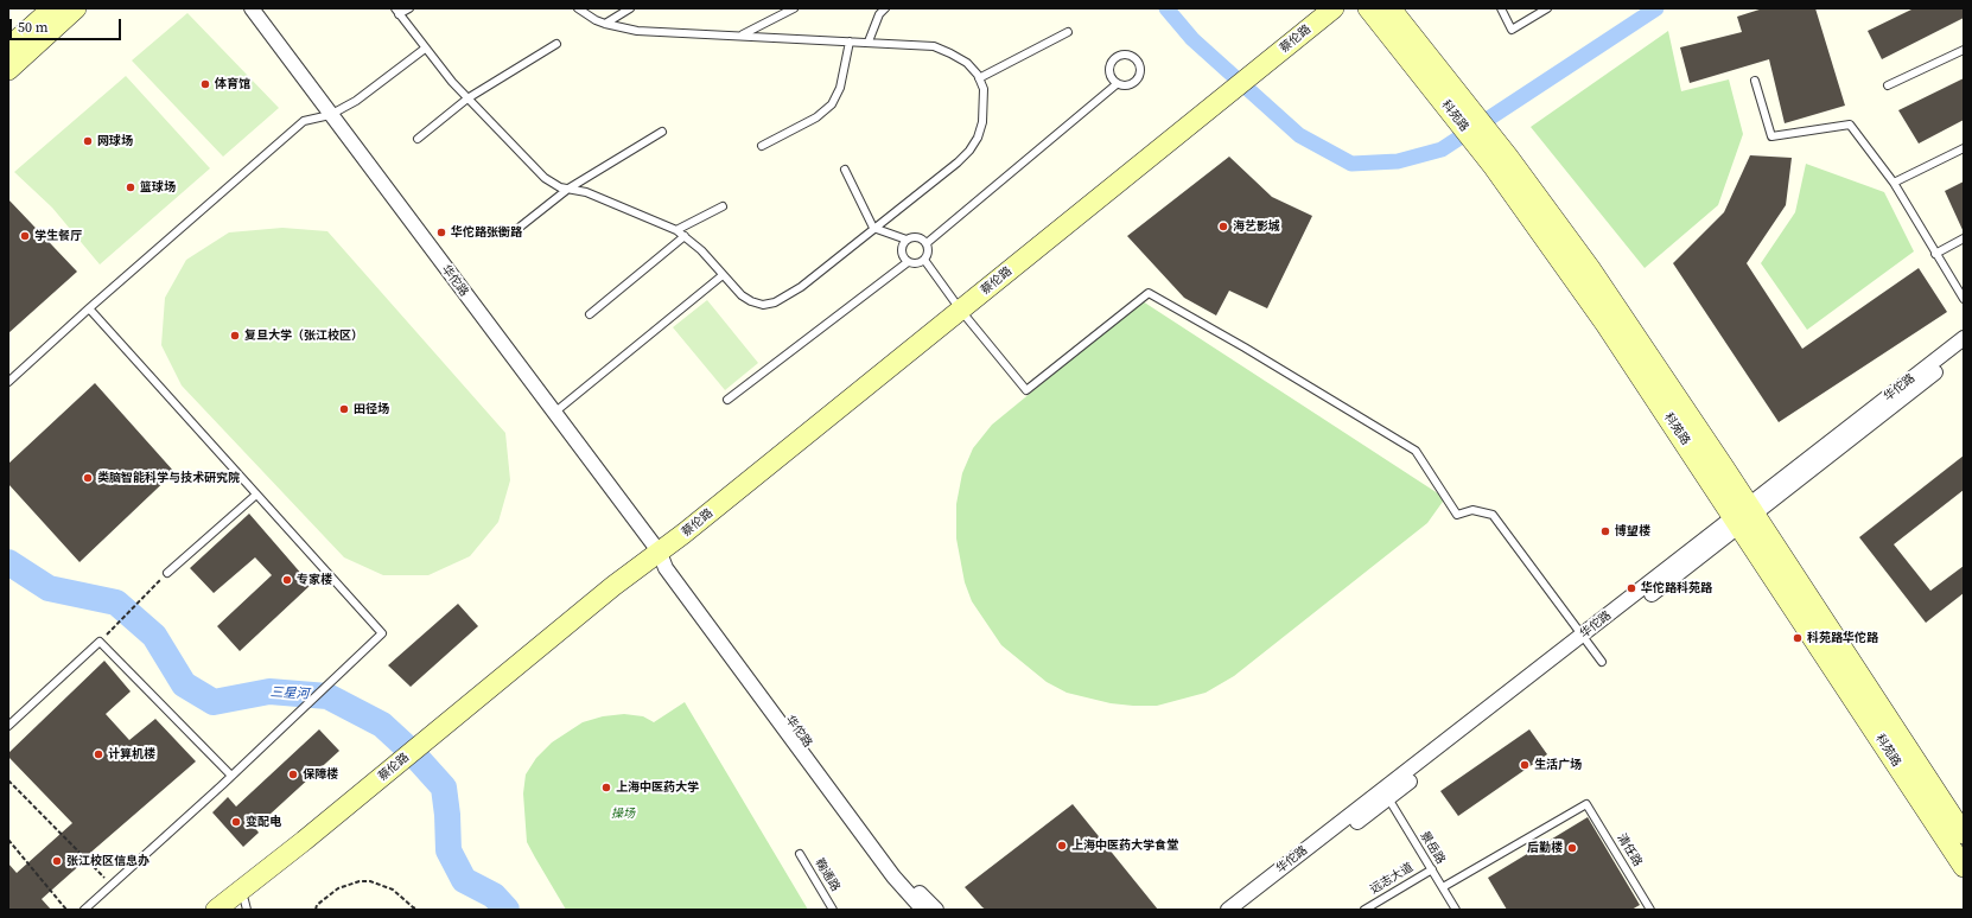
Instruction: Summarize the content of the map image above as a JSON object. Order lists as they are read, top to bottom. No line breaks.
{"streets":{"street":["蔡伦路","科苑路","华佗路"],"lane":["景岳路","清任路","鞠通路","远志大道"]},"crossings":[["蔡伦路","华佗路"],["科苑路","华佗路"],["华佗路","景岳路"],["景岳路","清任路"],["景岳路","远志大道"]],"water":["三星河"],"parks":["操场"],"places":["体育馆","网球场","篮球场","海艺影城","华佗路张衡路","学生餐厅","复旦大学（张江校区）","田径场","类脑智能科学与技术研究院","博望楼","专家楼","华佗路科苑路","科苑路华佗路","计算机楼","生活广场","保障楼","上海中医药大学","变配电","上海中医药大学食堂","后勤楼","张江校区信息办"],"scale_bar":"50 m"}
